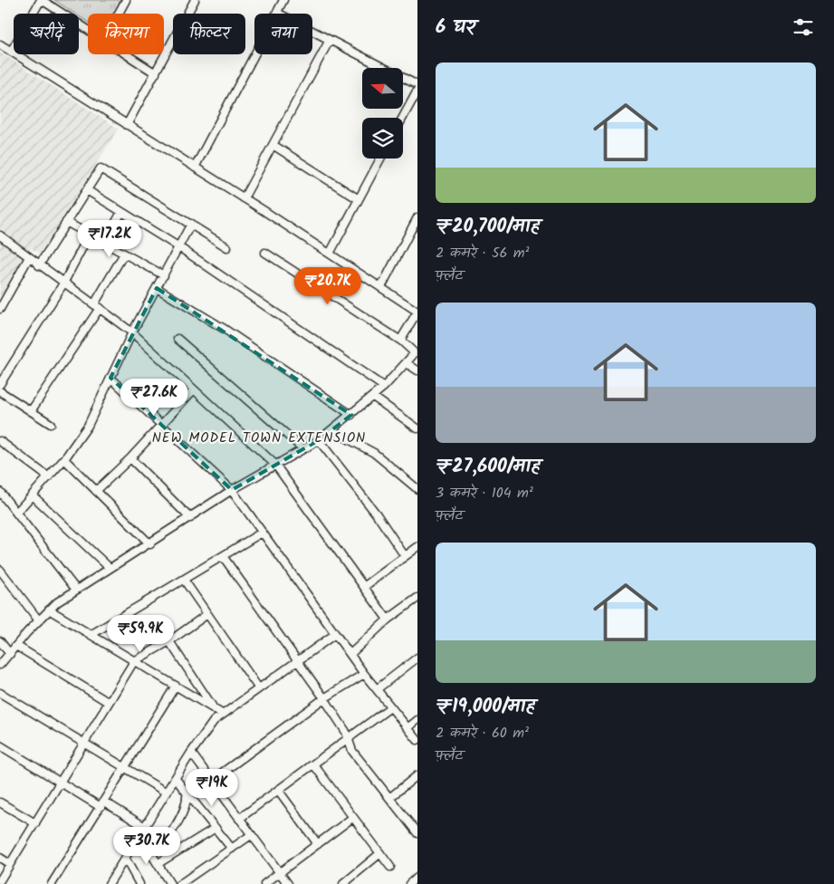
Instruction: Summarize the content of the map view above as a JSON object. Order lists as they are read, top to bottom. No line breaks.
{"districts":["NEW MODEL TOWN EXTENSION"],"north":"left","page":{"heading":"6 घर","chip":["खरीदें","किराया","फ़िल्टर","नया"],"list":[{"name":"₹20,700/माह","note":"2 कमरे · 56 m² · फ़्लैट"},{"name":"₹27,600/माह","note":"3 कमरे · 104 m² · फ़्लैट"},{"name":"₹19,000/माह","note":"2 कमरे · 60 m² · फ़्लैट"}],"price":["₹17.2K","₹20.7K","₹27.6K","₹59.9K","₹19K","₹30.7K"]}}
